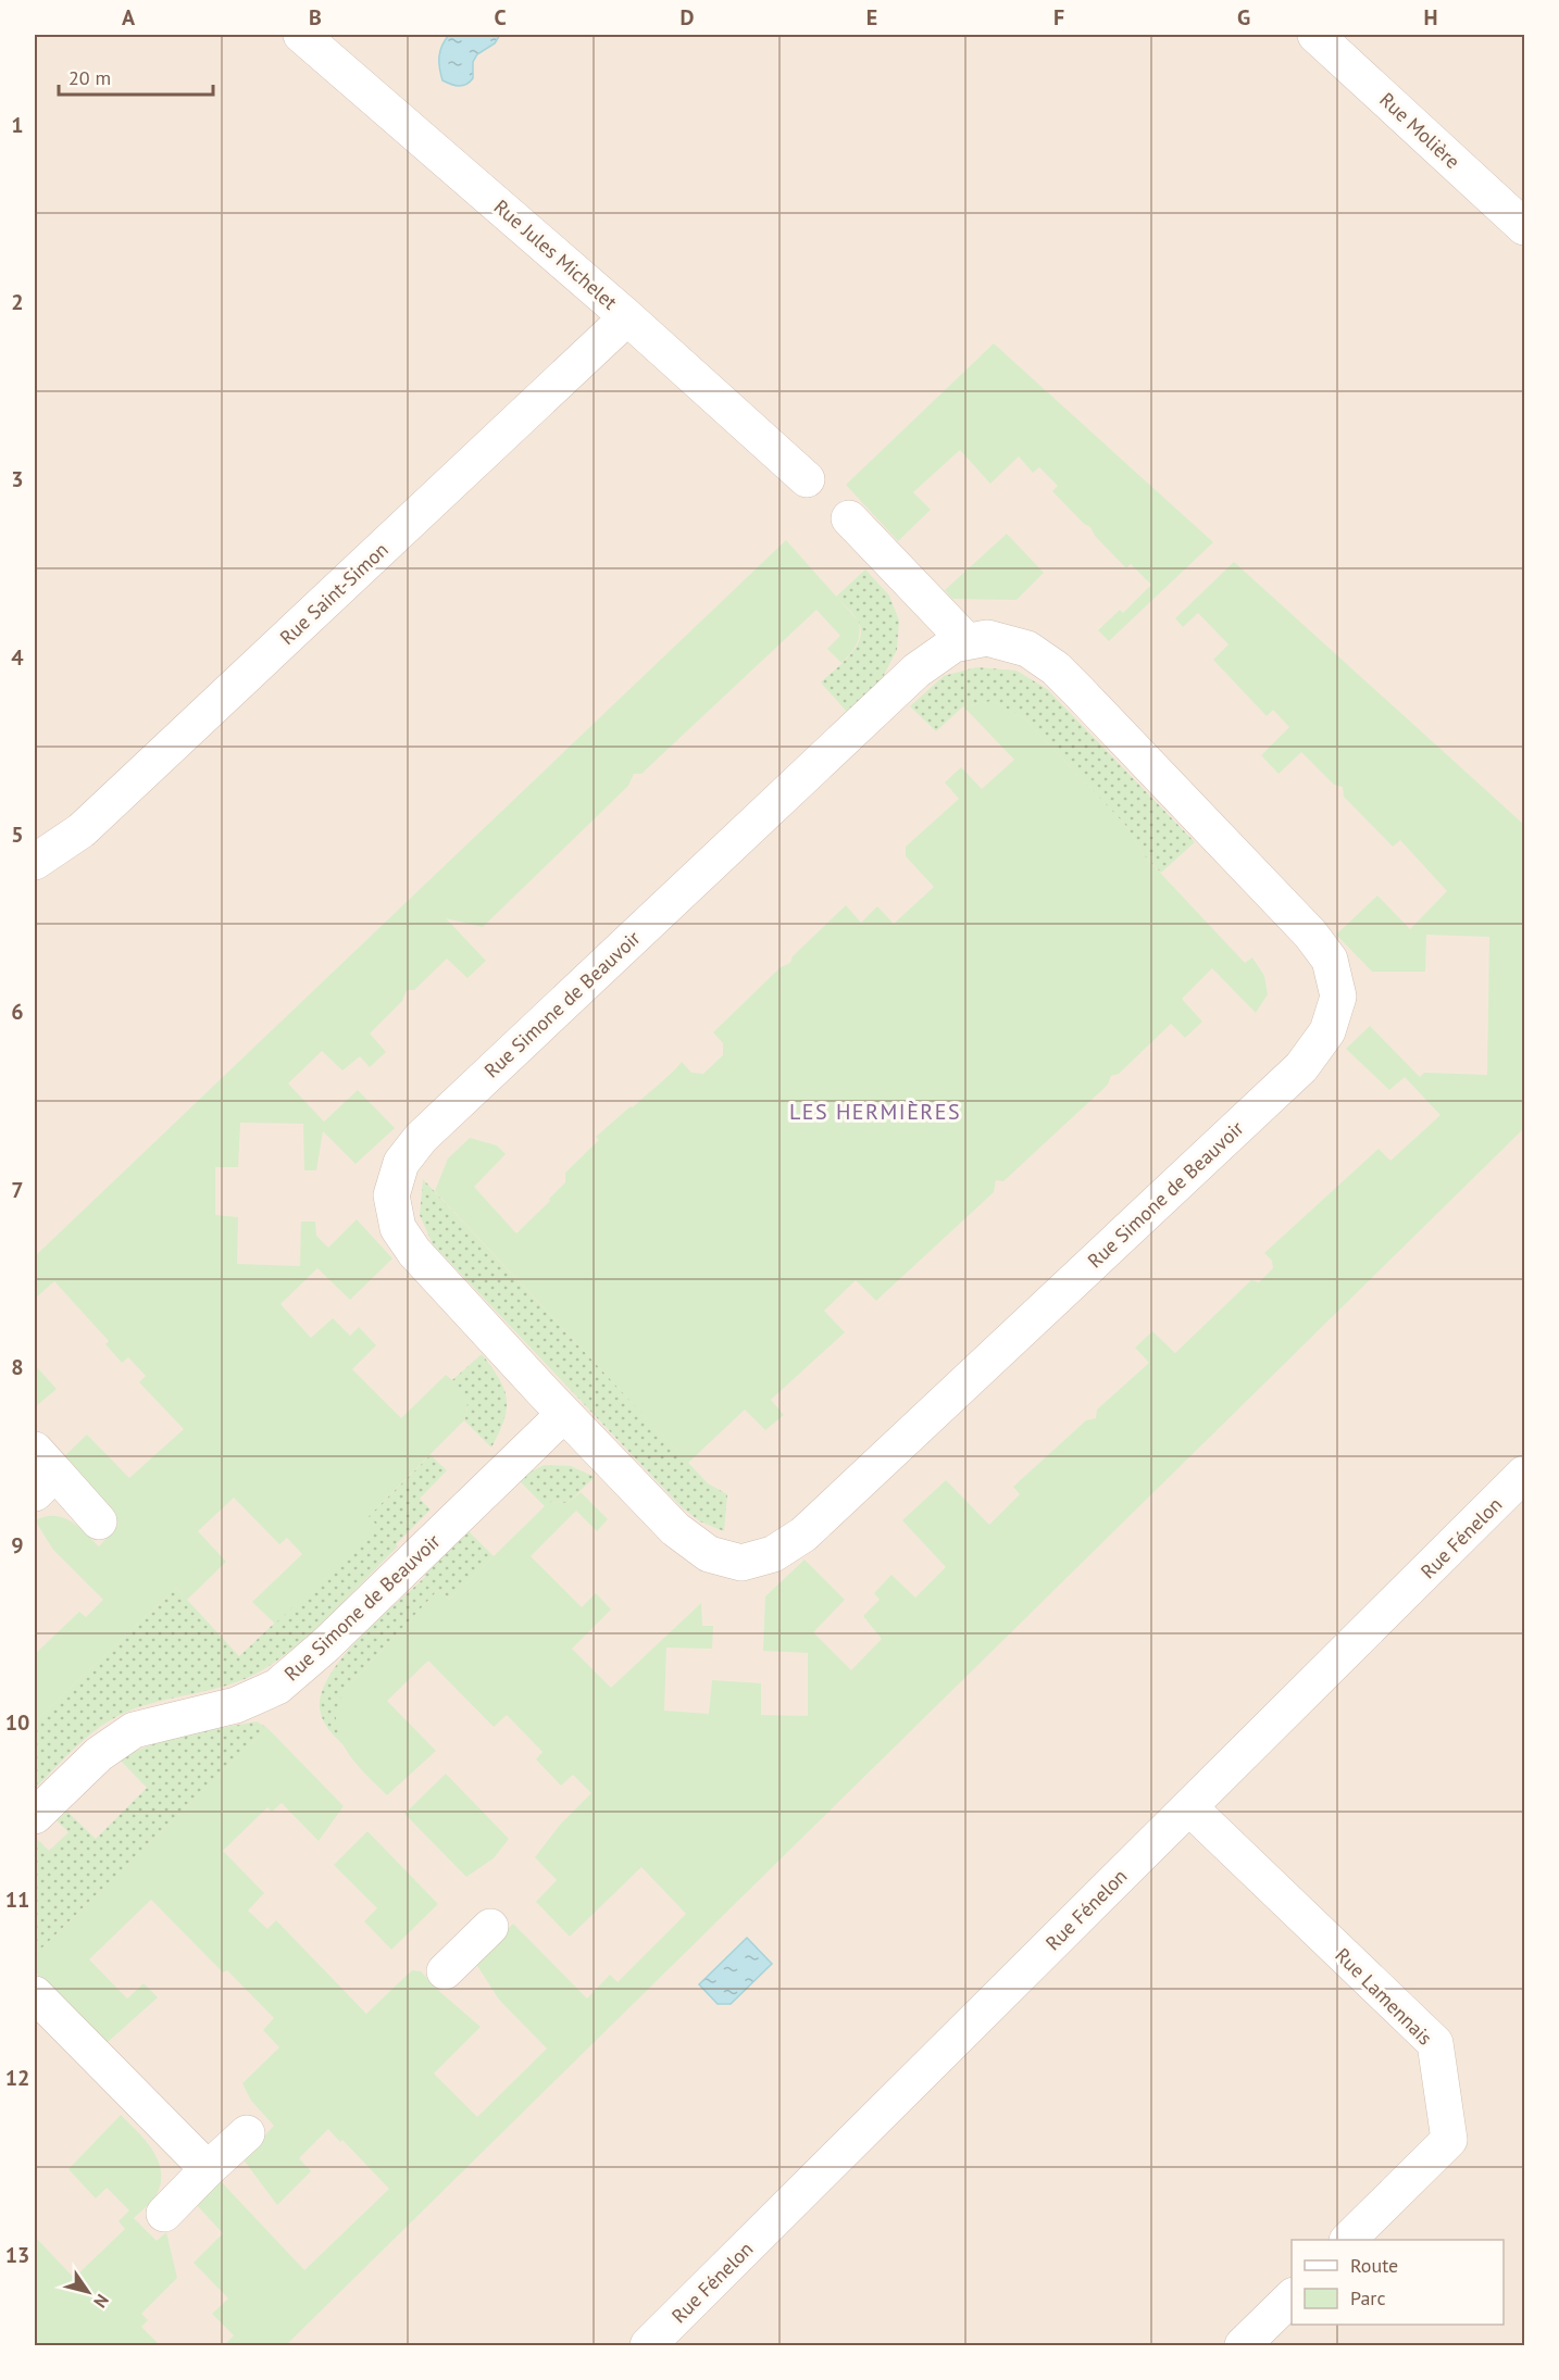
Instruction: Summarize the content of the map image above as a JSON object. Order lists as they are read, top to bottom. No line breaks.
{"streets":{"street":["Rue Molière","Rue Jules Michelet","Rue Saint-Simon","Rue Simone de Beauvoir","Rue Fénelon","Rue Lamennais"]},"crossings":[["Rue Jules Michelet","Rue Saint-Simon"],["Rue Fénelon","Rue Lamennais"]],"districts":["LES HERMIÈRES"],"legend":["Route","Parc"],"scale_bar":"20 m","north":"bottom right","grid":{"columns":["A","B","C","D","E","F","G","H"],"rows":["1","2","3","4","5","6","7","8","9","10","11","12","13"]}}
